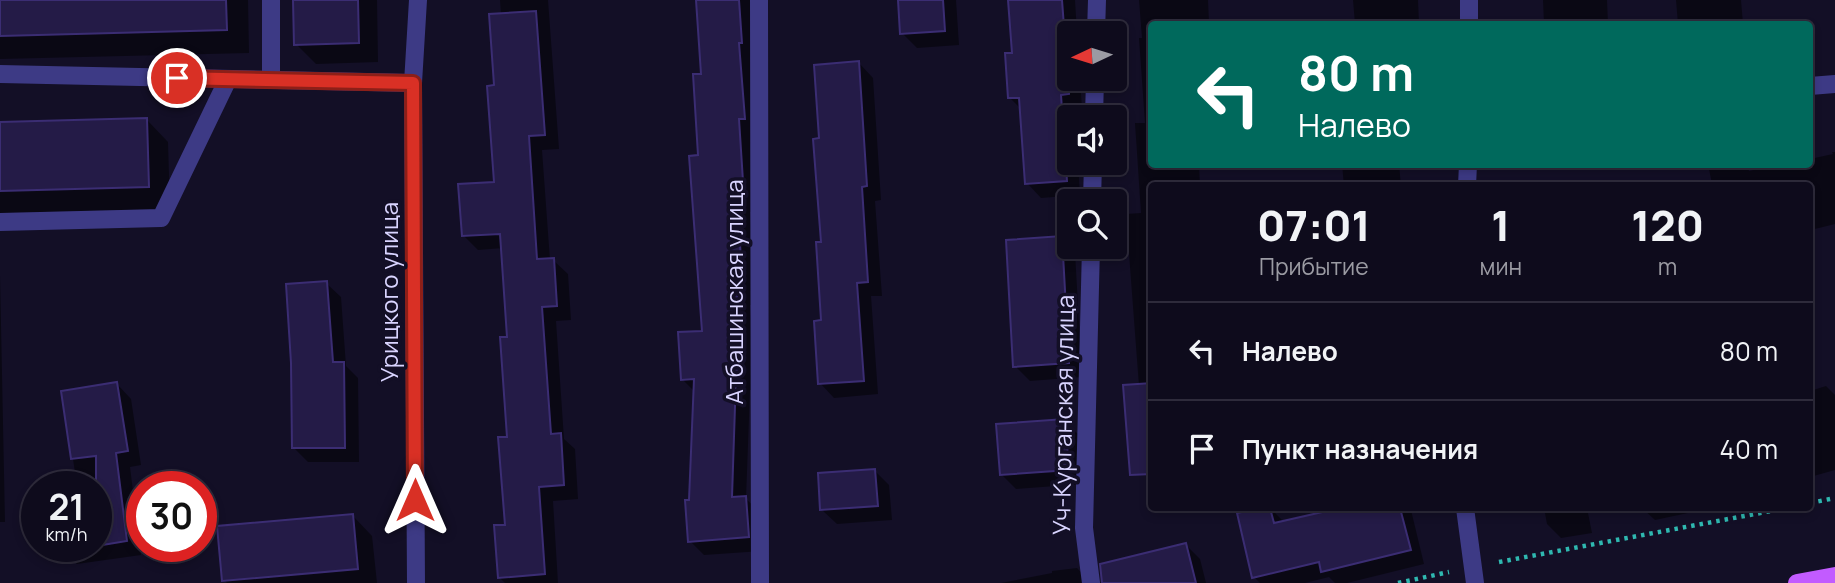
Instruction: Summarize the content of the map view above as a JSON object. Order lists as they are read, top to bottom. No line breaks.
{"streets":{"street":["Урицкого улица","Атбашинская улица","Уч-Курганская улица"]},"north":"left","page":{"turn":["80 m","Налево"],"eta":["07:01","Прибытие","1","мин","120","m"],"list":[{"name":"Налево","value":"80 m"},{"name":"Пункт назначения","value":"40 m"}],"speed":"21 km/h","limit":"30"}}
